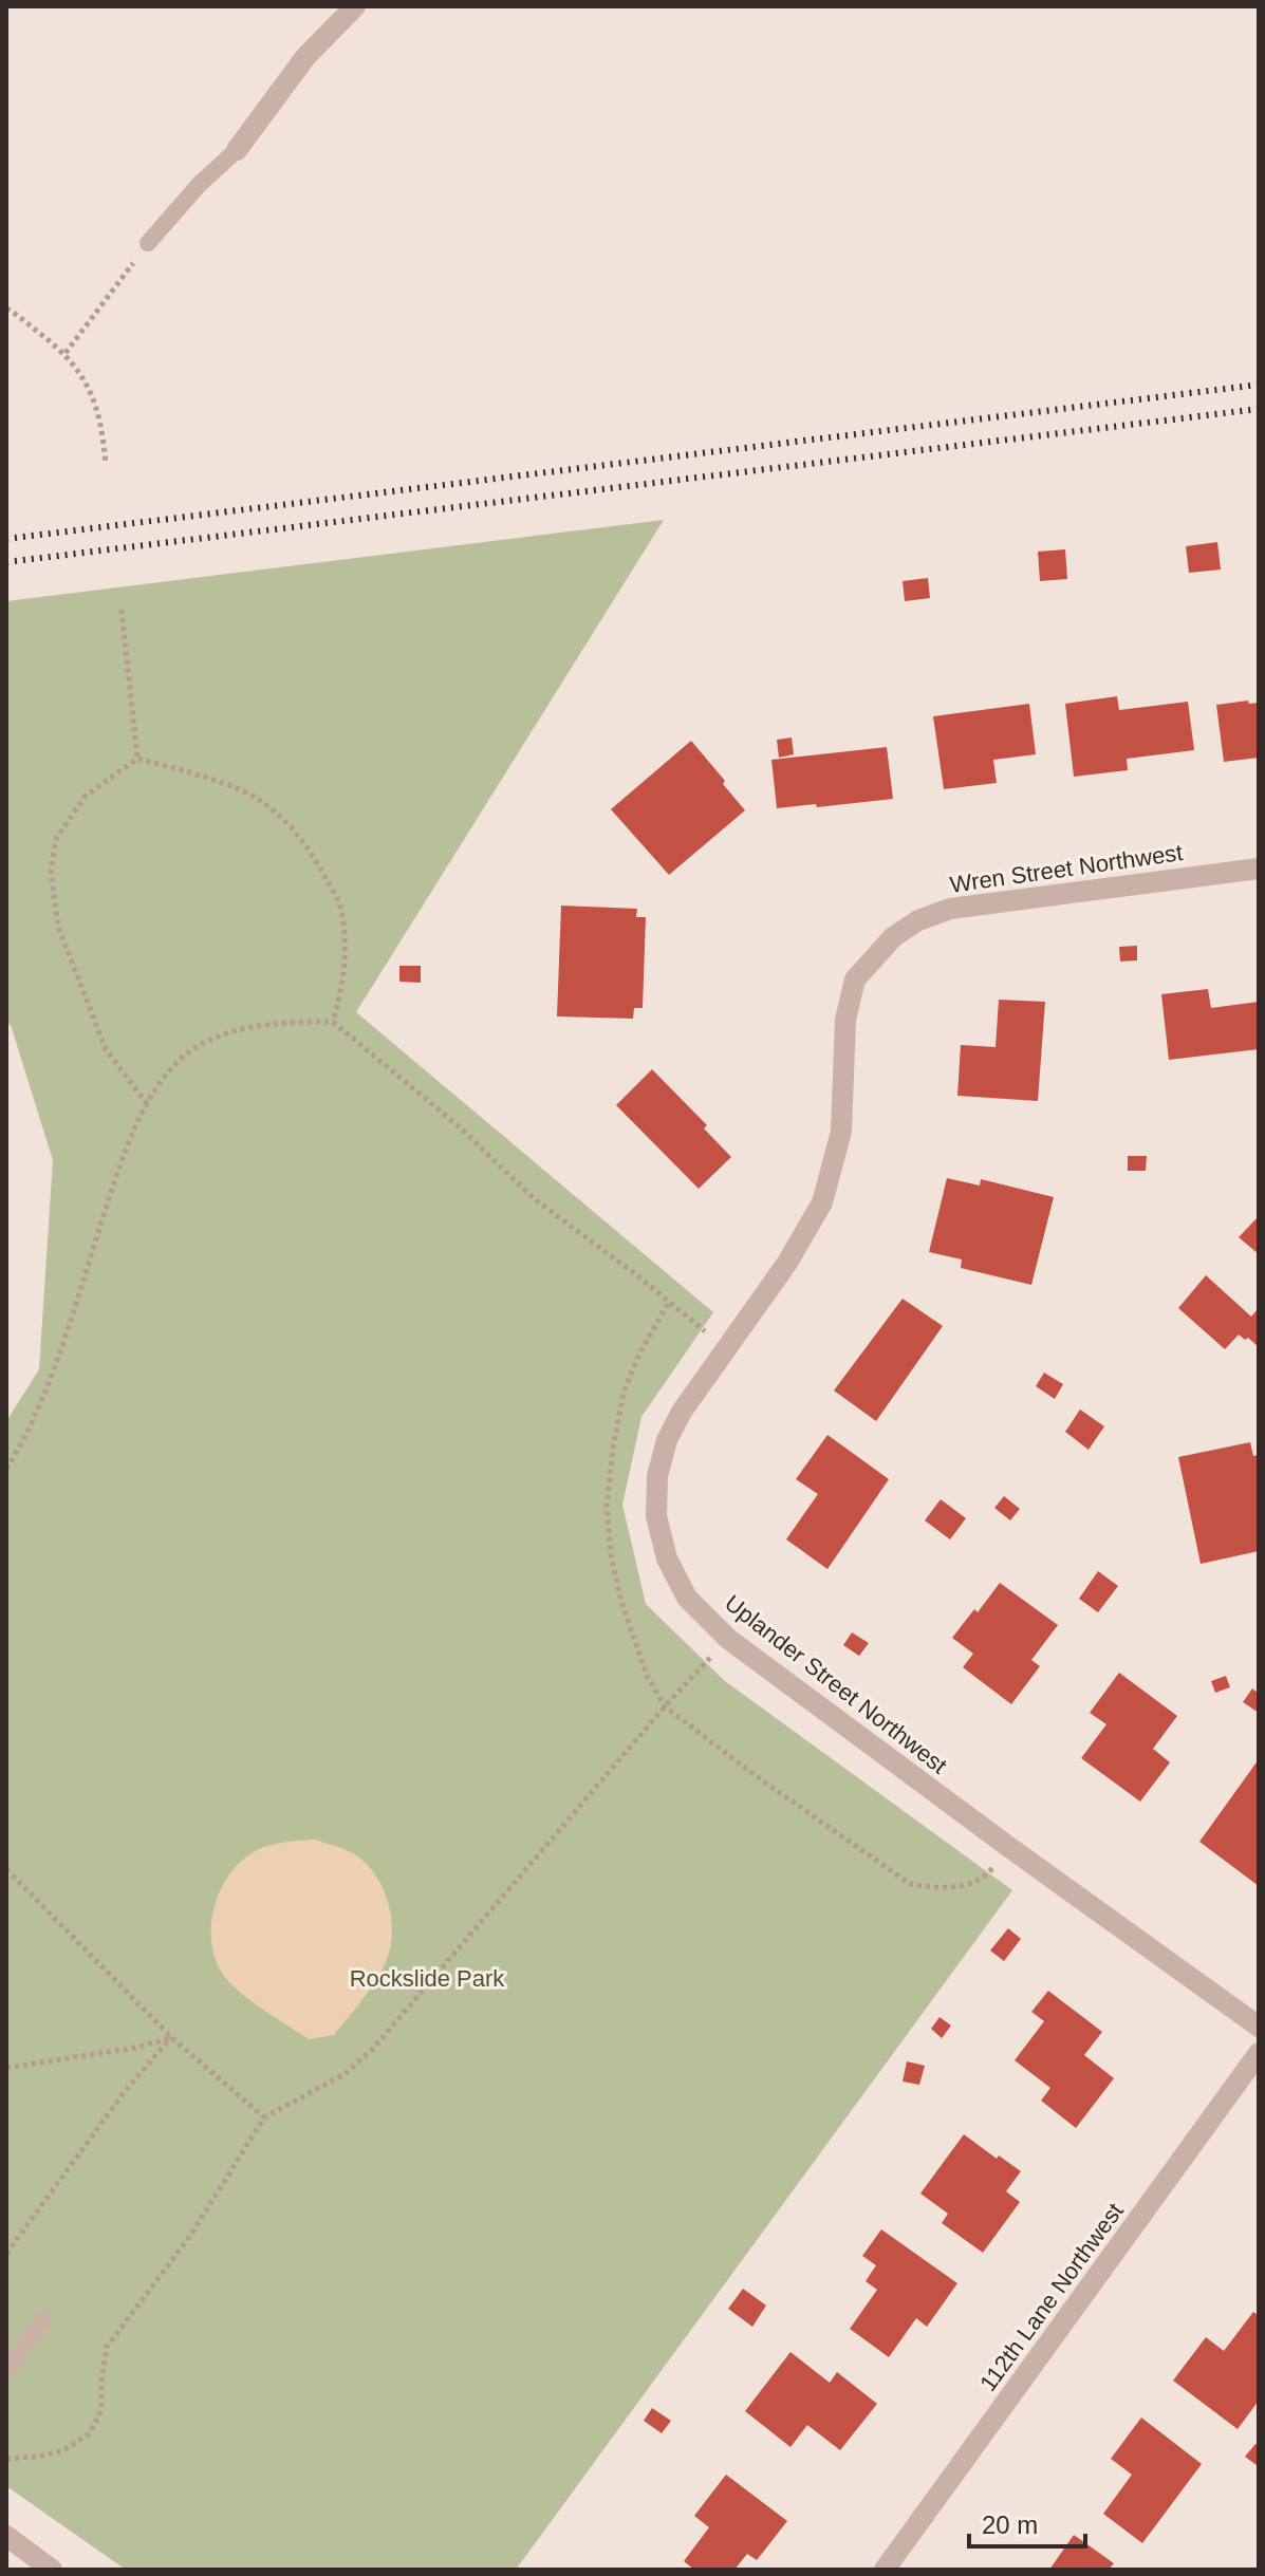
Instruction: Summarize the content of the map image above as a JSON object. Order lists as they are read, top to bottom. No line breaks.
{"streets":{"street":["Wren Street Northwest","Uplander Street Northwest","112th Lane Northwest"]},"crossings":[["Wren Street Northwest","Uplander Street Northwest"]],"parks":["Rockslide Park"],"scale_bar":"20 m"}
